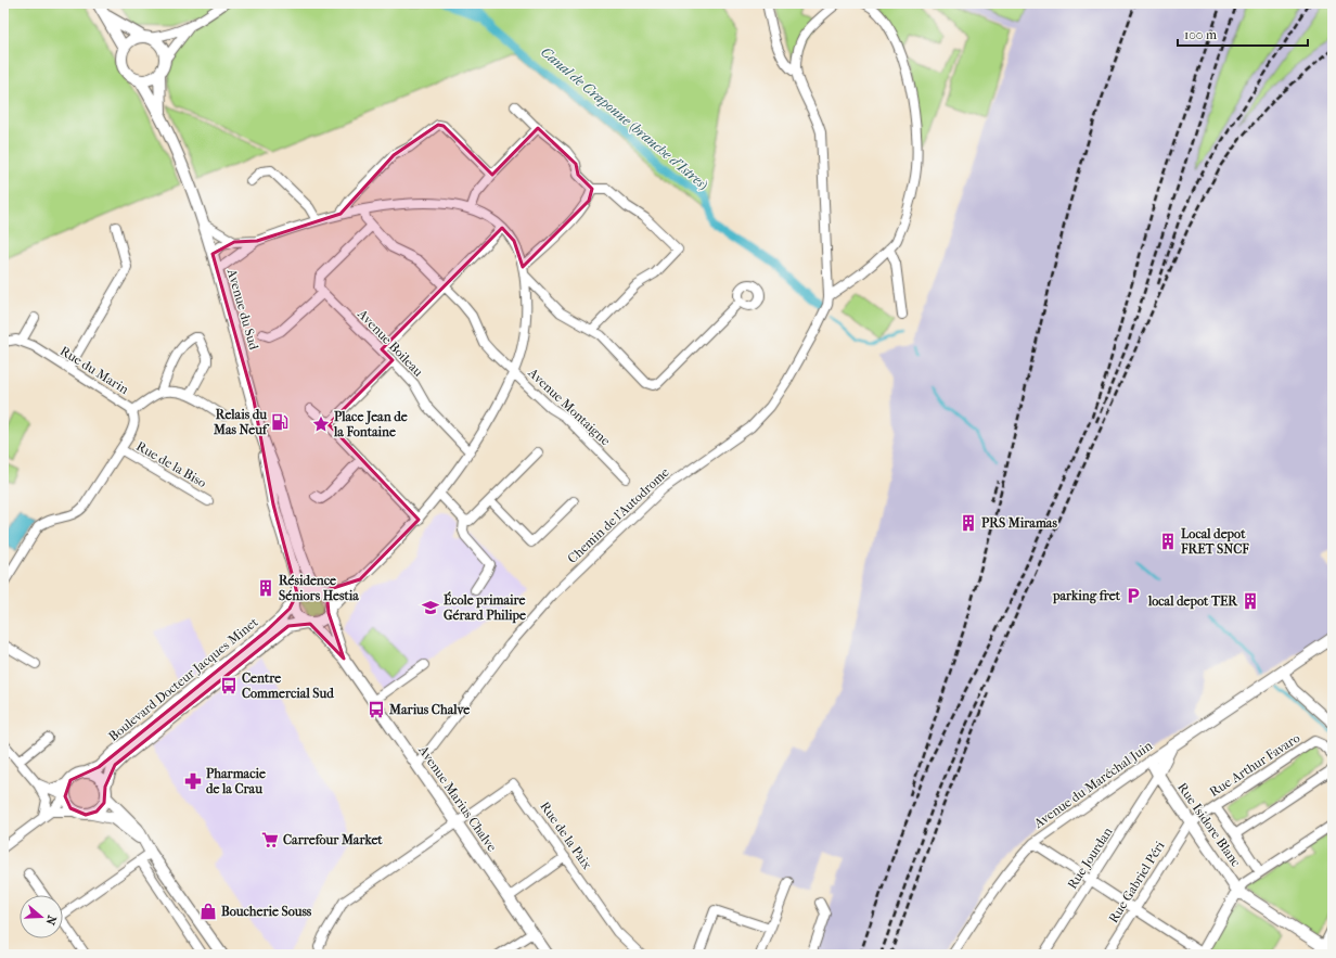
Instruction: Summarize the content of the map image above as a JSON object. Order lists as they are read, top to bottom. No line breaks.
{"streets":{"main road":["Avenue du Sud","Boulevard Docteur Jacques Minet","Avenue du Maréchal Juin","Avenue Marius Chalve","Rue Isidore Blanc"],"street":["Avenue Boileau","Rue du Marin","Avenue Montaigne","Rue de la Biso","Chemin de l'Autodrome","Rue Arthur Favaro","Rue de la Paix","Rue Jourdan","Rue Gabriel Péri"]},"crossings":[["Avenue du Sud","Boulevard Docteur Jacques Minet"],["Avenue du Sud","Avenue Marius Chalve"],["Rue du Marin","Rue de la Biso"],["Chemin de l'Autodrome","Avenue Marius Chalve"],["Boulevard Docteur Jacques Minet","Avenue Marius Chalve"],["Rue Arthur Favaro","Rue Isidore Blanc"],["Rue Arthur Favaro","Rue Gabriel Péri"],["Avenue du Maréchal Juin","Rue Isidore Blanc"],["Avenue Marius Chalve","Rue de la Paix"],["Rue Isidore Blanc","Rue Jourdan"],["Rue Isidore Blanc","Rue Gabriel Péri"]],"water":["Canal de Craponne (branche d'Istres)"],"places":{"fuel station":["Relais du Mas Neuf"],"place":["Place Jean de la Fontaine"],"building":["PRS Miramas","Local depot FRET SNCF","Résidence Séniors Hestia","local depot TER"],"parking":["parking fret"],"school or university":["École primaire Gérard Philipe"],"bus stop":["Centre Commercial Sud","Marius Chalve"],"pharmacy":["Pharmacie de la Crau"],"supermarket":["Carrefour Market"],"shop":["Boucherie Souss"]},"scale_bar":"100 m","north":"right"}
